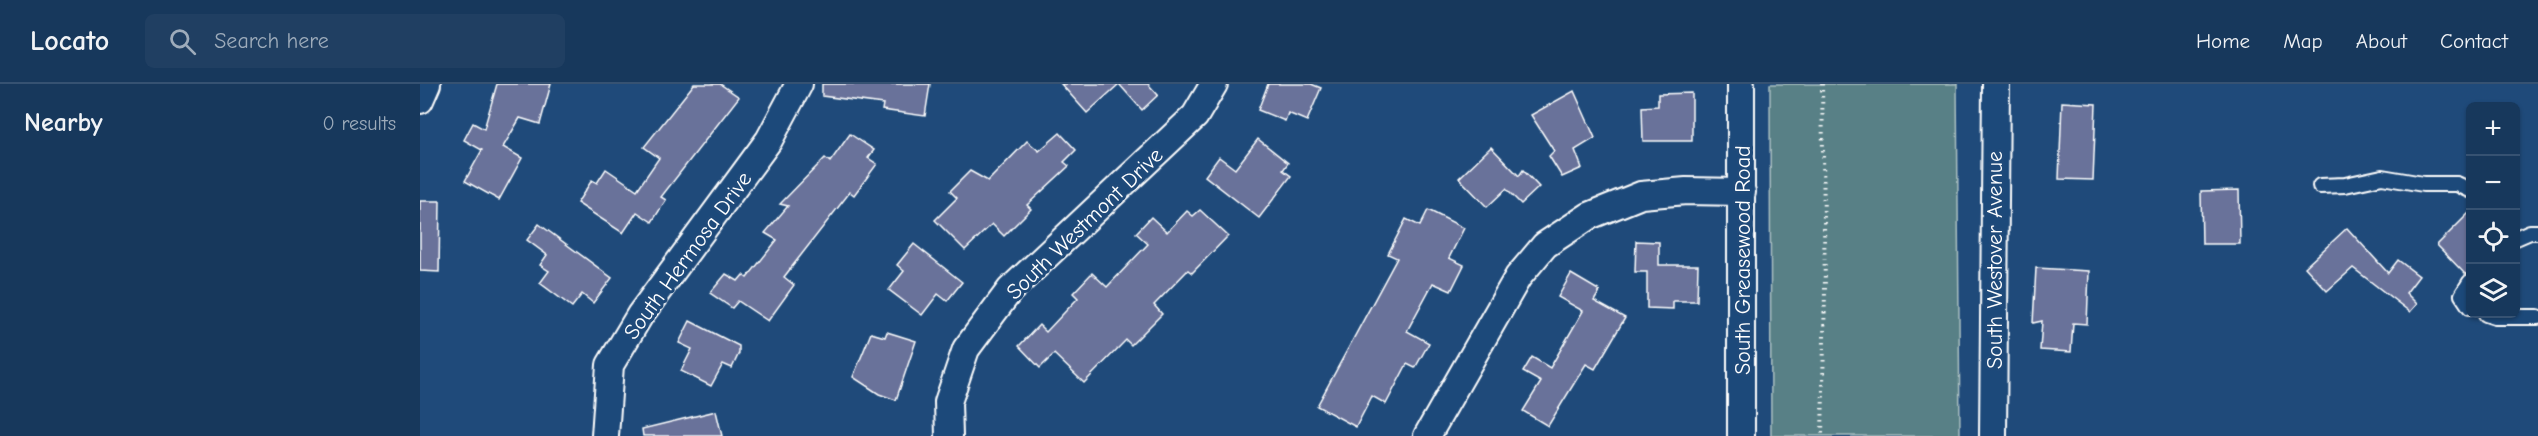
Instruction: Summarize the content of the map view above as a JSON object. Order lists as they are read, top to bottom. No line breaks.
{"streets":{"street":["South Westmont Drive","South Hermosa Drive","South Greasewood Road","South Westover Avenue"]},"page":{"header":"Locato","search":"Search here","nav":["Home","Map","About","Contact"],"heading":["Nearby","0 results"],"map_buttons":["+","−"]}}
